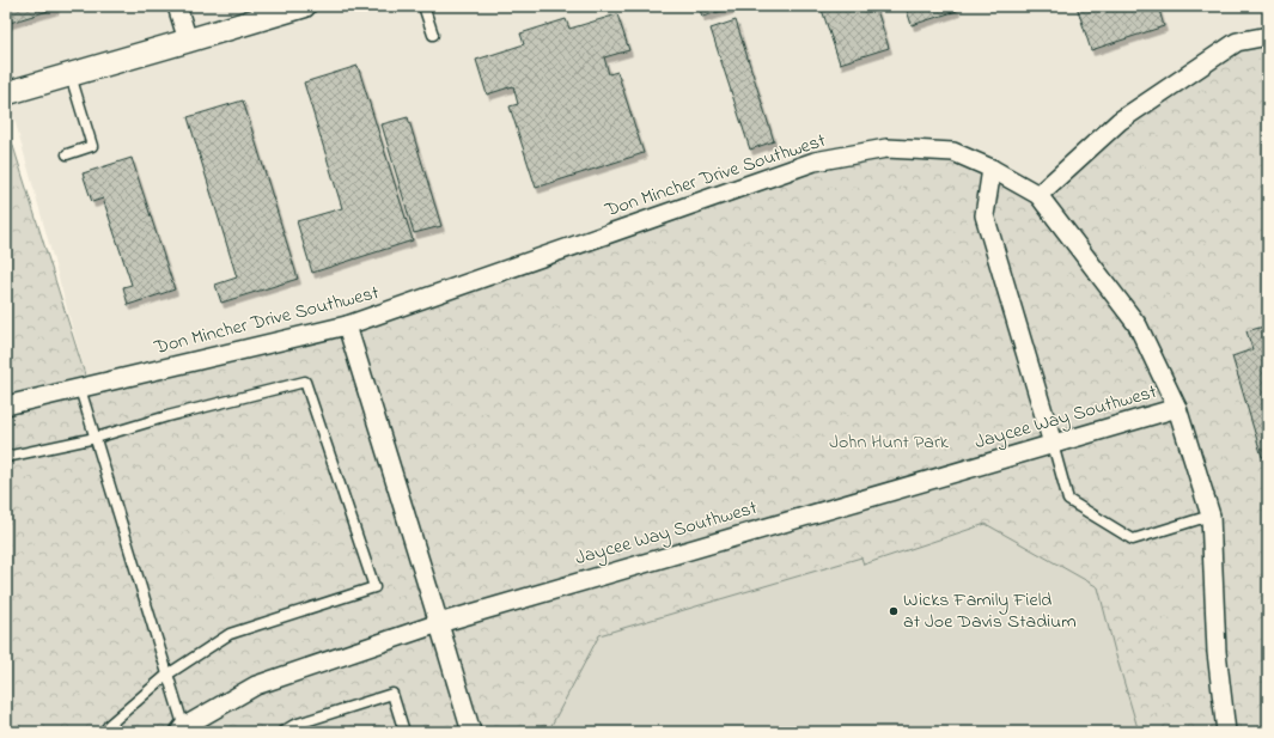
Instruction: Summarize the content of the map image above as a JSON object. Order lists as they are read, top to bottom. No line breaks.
{"streets":{"street":["Don Mincher Drive Southwest","Jaycee Way Southwest"]},"crossings":[["Don Mincher Drive Southwest","Jaycee Way Southwest"]],"parks":["John Hunt Park"],"places":["Wicks Family Field at Joe Davis Stadium"]}
